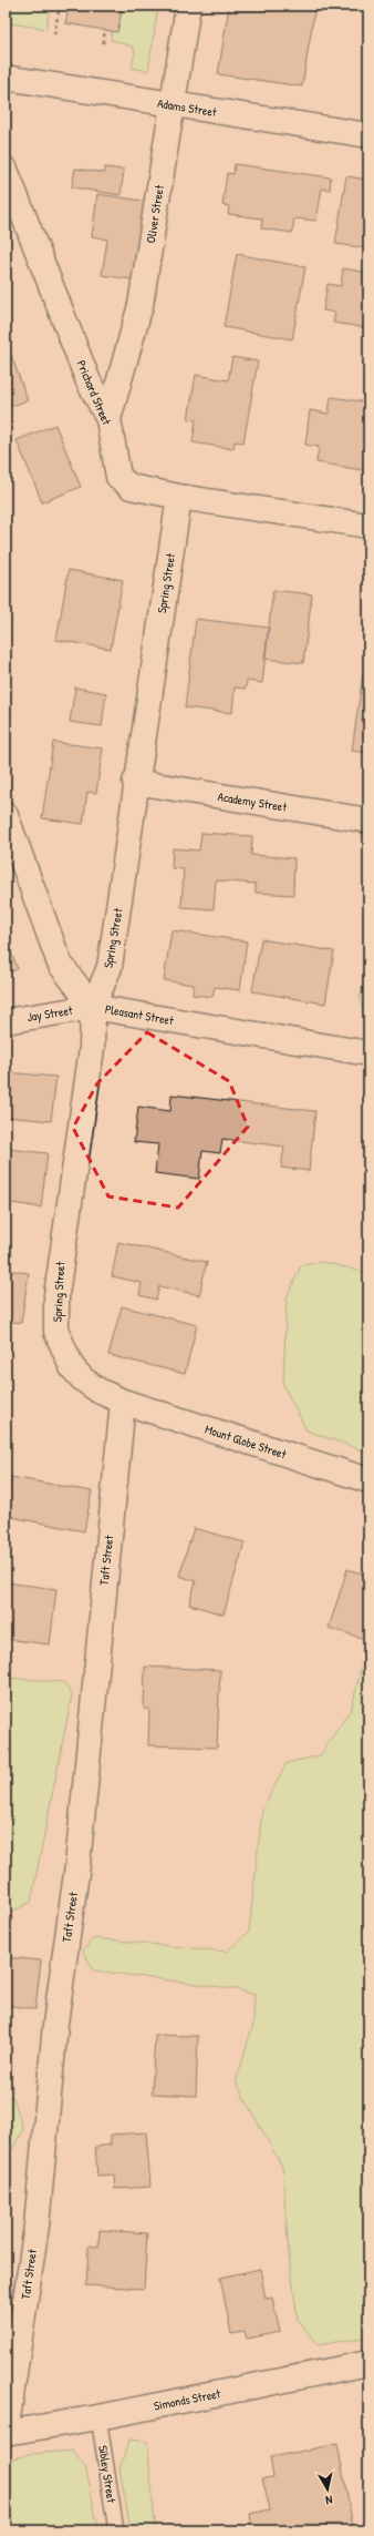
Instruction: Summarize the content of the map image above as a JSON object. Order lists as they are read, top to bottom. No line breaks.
{"streets":{"street":["Adams Street","Oliver Street","Prichard Street","Spring Street","Academy Street","Jay Street","Pleasant Street","Mount Globe Street","Taft Street","Simonds Street"],"lane":["Sibley Street"]},"crossings":[["Adams Street","Oliver Street"],["Oliver Street","Prichard Street"],["Prichard Street","Spring Street"],["Spring Street","Academy Street"],["Spring Street","Jay Street"],["Spring Street","Pleasant Street"],["Spring Street","Mount Globe Street"],["Spring Street","Taft Street"],["Jay Street","Pleasant Street"],["Mount Globe Street","Taft Street"],["Taft Street","Simonds Street"],["Simonds Street","Sibley Street"]],"north":"bottom"}
